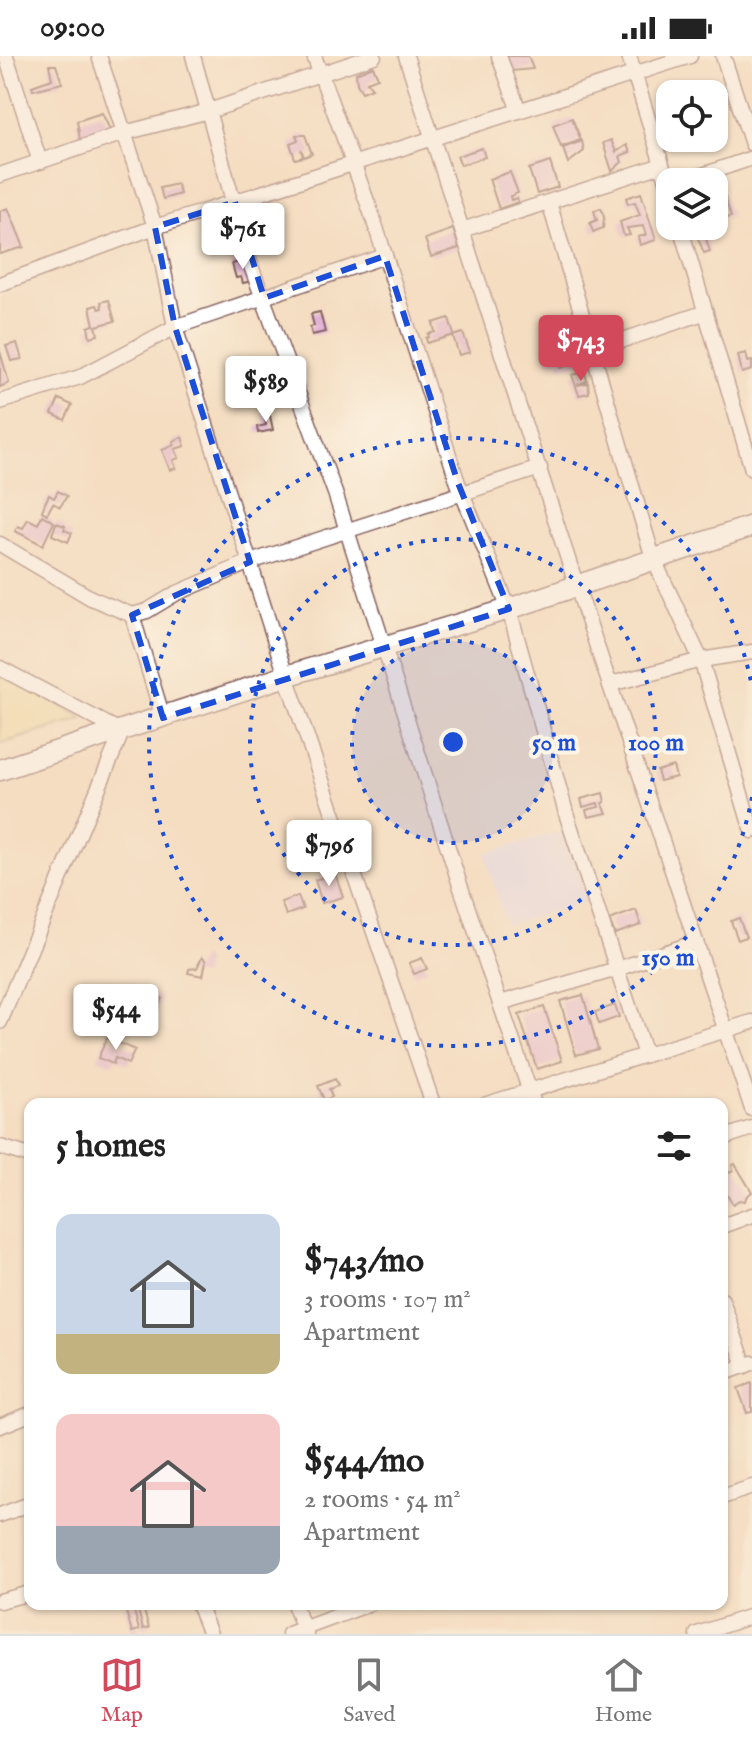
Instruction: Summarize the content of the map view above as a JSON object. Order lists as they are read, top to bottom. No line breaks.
{"page":{"status":"09:00","price":["$761","$743","$589","$796","$544"],"heading":"5 homes","list":[{"name":"$743/mo","note":"3 rooms · 107 m² · Apartment"},{"name":"$544/mo","note":"2 rooms · 54 m² · Apartment"}],"tabs":["Map","Saved","Home"]},"rings":["50 m","100 m","150 m"]}
